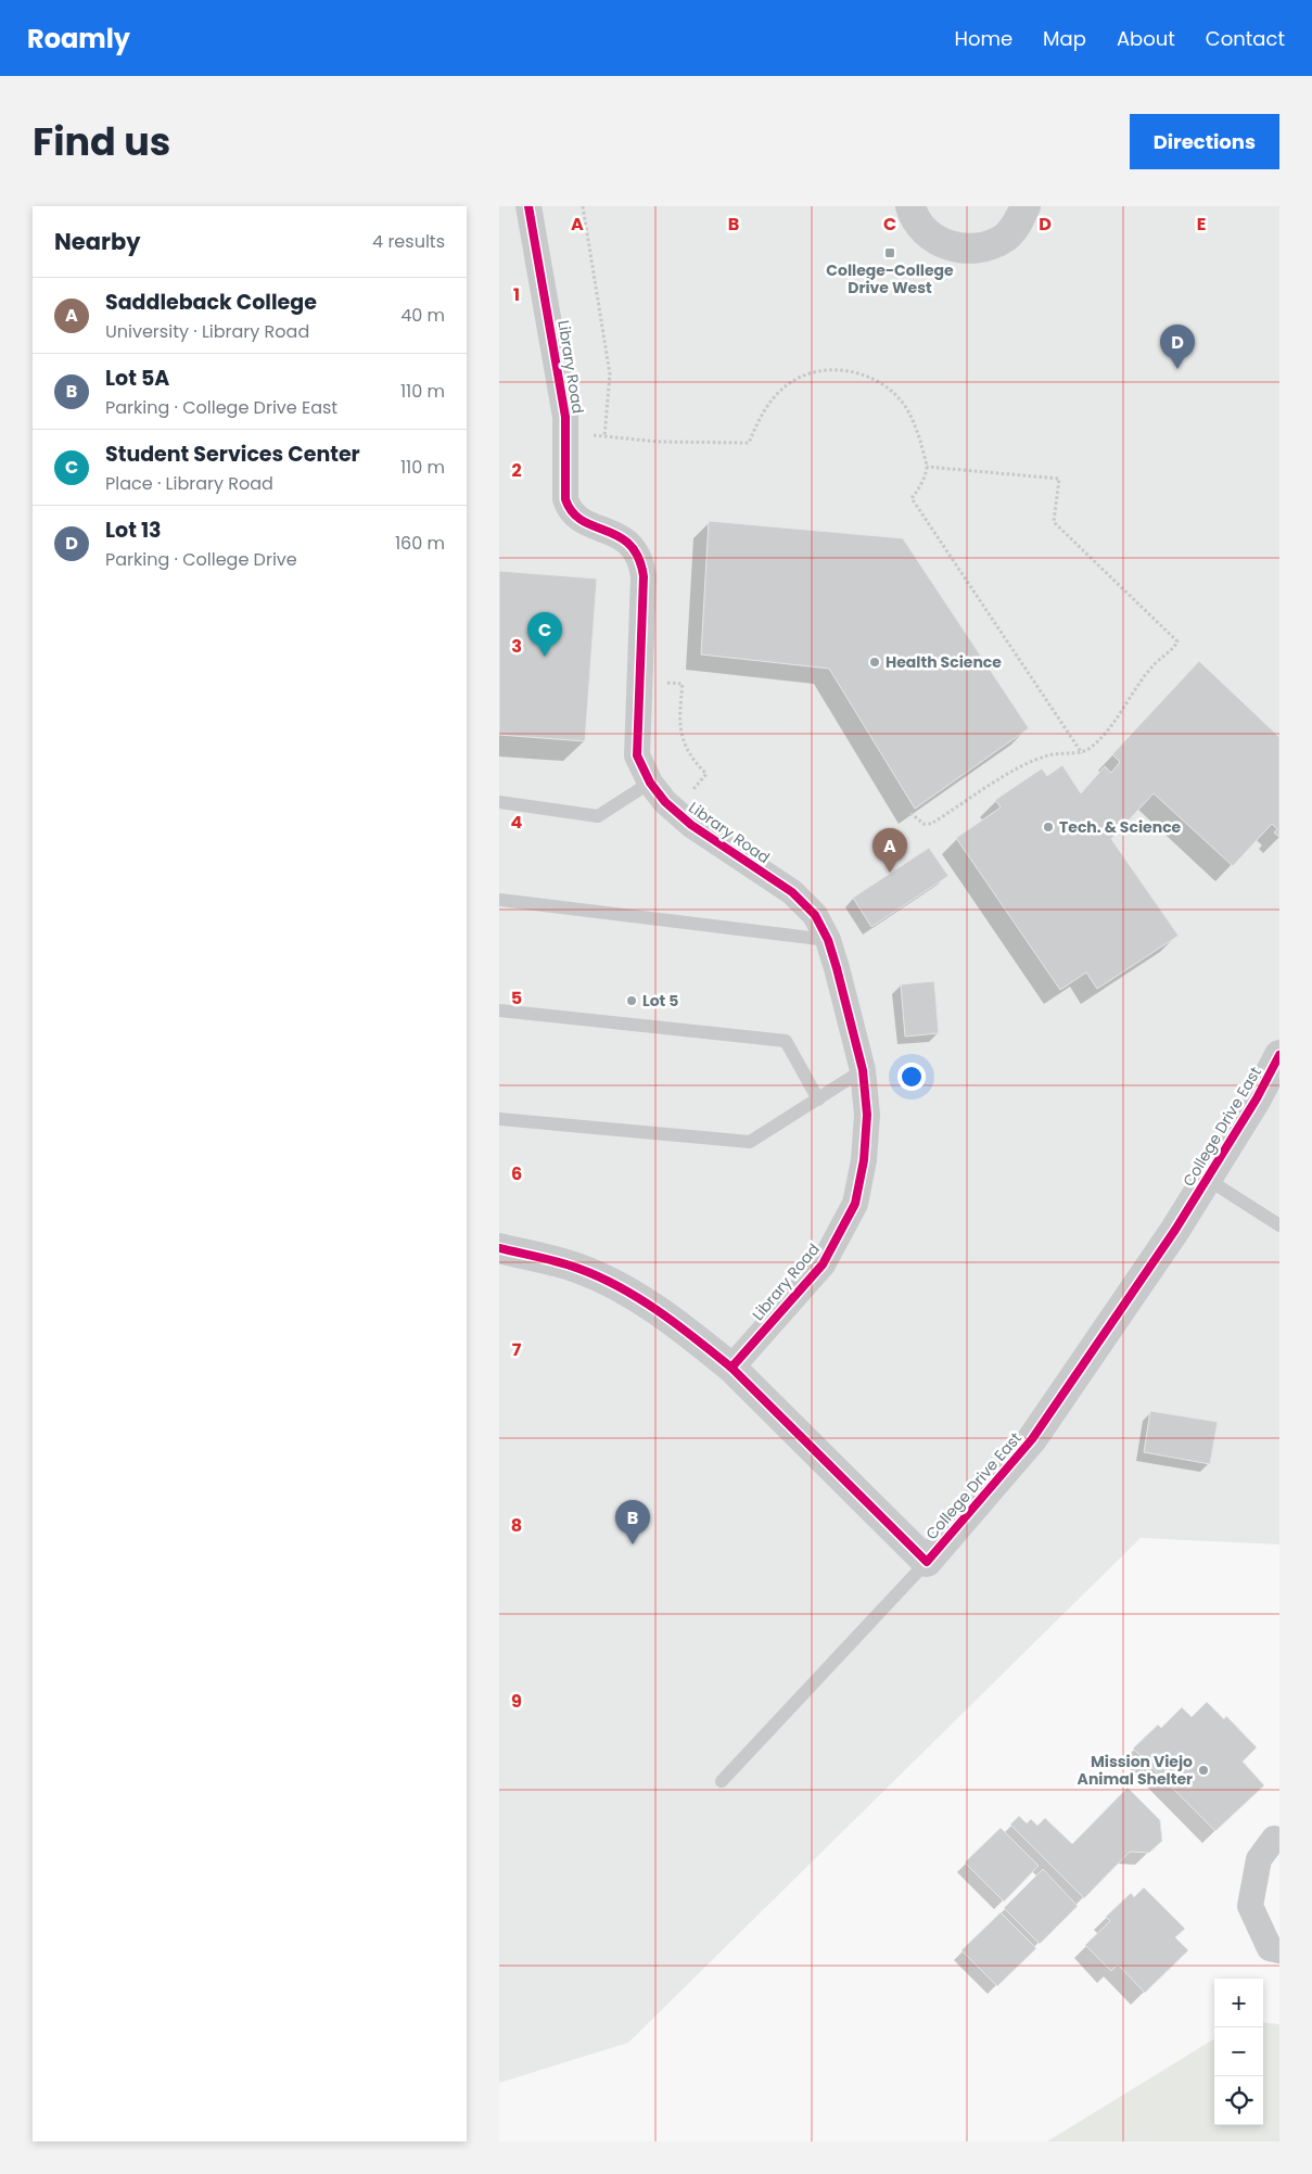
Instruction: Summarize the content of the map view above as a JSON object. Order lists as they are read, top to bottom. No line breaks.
{"streets":{"street":["Library Road","College Drive East"]},"crossings":[["Library Road","College Drive East"]],"places":{"transit":["College-College Drive West"],"other":["Health Science","Tech. & Science","Lot 5","Mission Viejo Animal Shelter"]},"page":{"header":"Roamly","nav":["Home","Map","About","Contact"],"title":"Find us","buttons":"Directions","heading":["Nearby","4 results"],"list":[{"mark":"A","name":"Saddleback College","note":"University · Library Road","value":"40 m"},{"mark":"B","name":"Lot 5A","note":"Parking · College Drive East","value":"110 m"},{"mark":"C","name":"Student Services Center","note":"Place · Library Road","value":"110 m"},{"mark":"D","name":"Lot 13","note":"Parking · College Drive","value":"160 m"}],"pins":["D","C","A","B"],"map_buttons":["+","−"]},"grid":{"columns":["A","B","C","D","E"],"rows":["1","2","3","4","5","6","7","8","9"]}}
